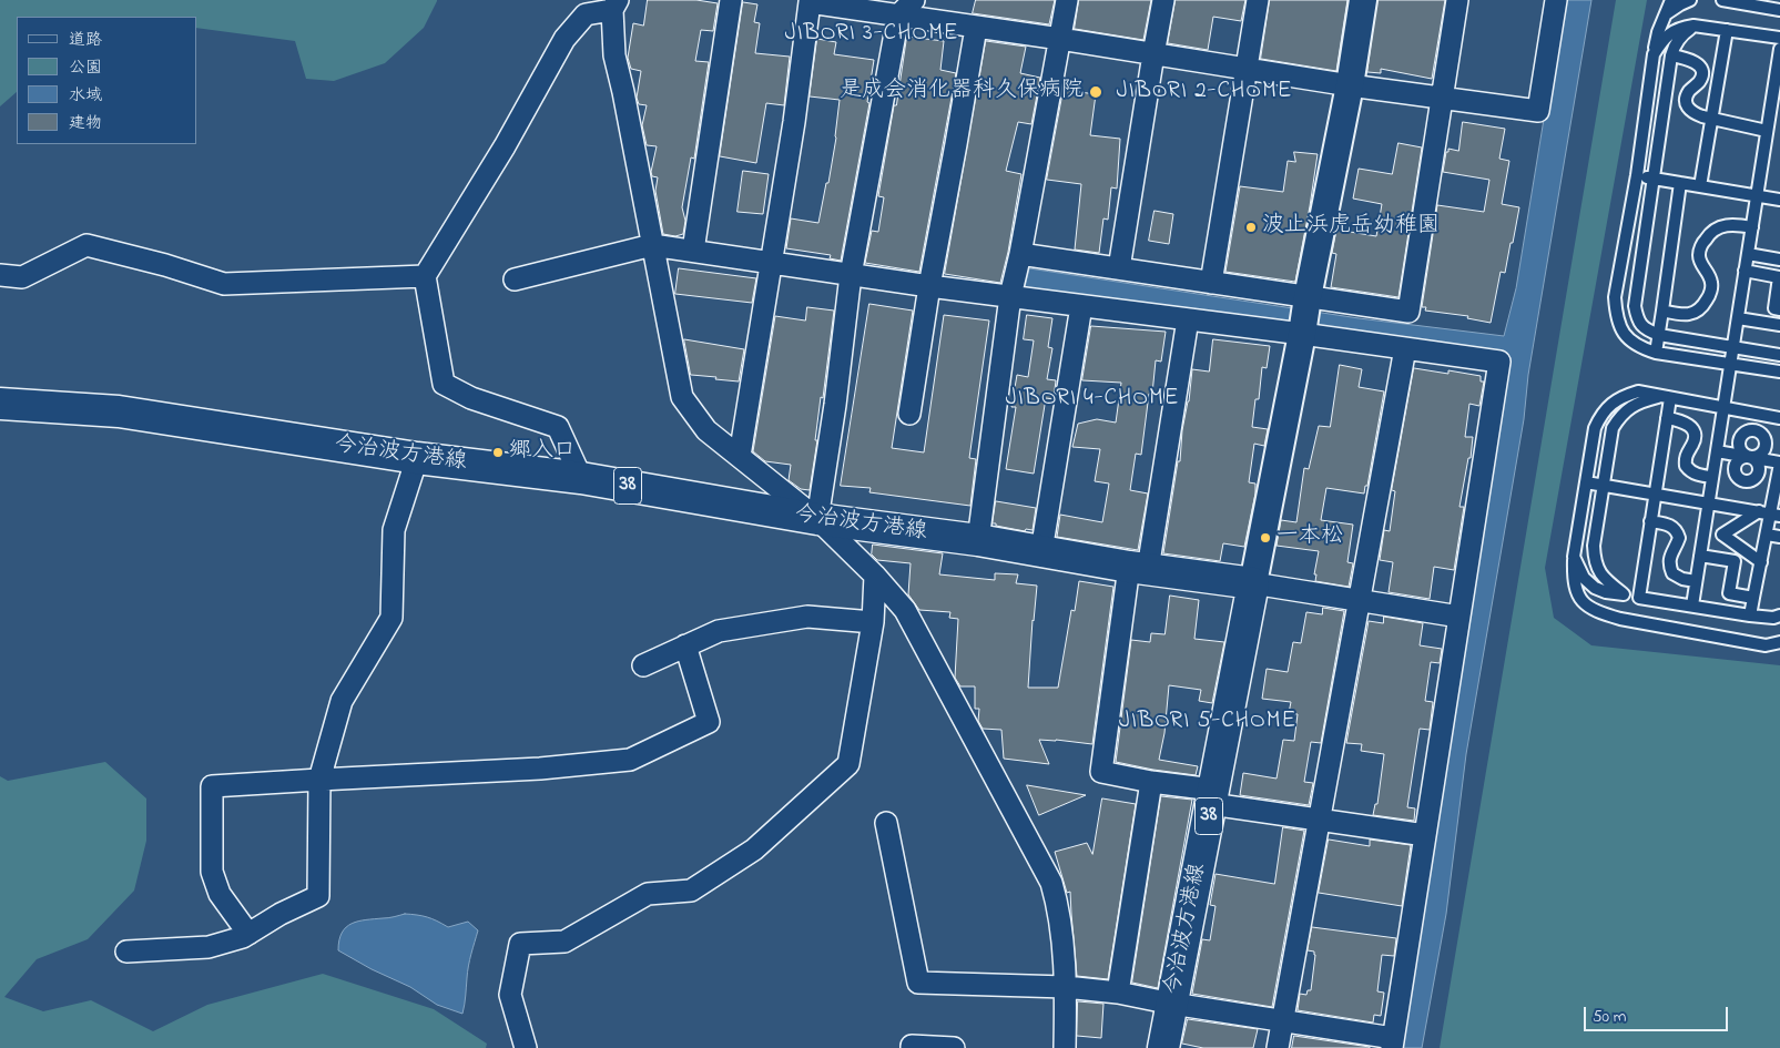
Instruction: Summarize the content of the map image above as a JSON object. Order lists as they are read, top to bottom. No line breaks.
{"streets":{"main road":["今治波方港線","38"]},"districts":["JIBORI 3-CHOME","JIBORI 2-CHOME","JIBORI 4-CHOME","JIBORI 5-CHOME"],"places":["是成会消化器科久保病院","波止浜虎岳幼稚園","郷入口","一本松"],"legend":["道路","公園","水域","建物"],"scale_bar":"50 m"}
